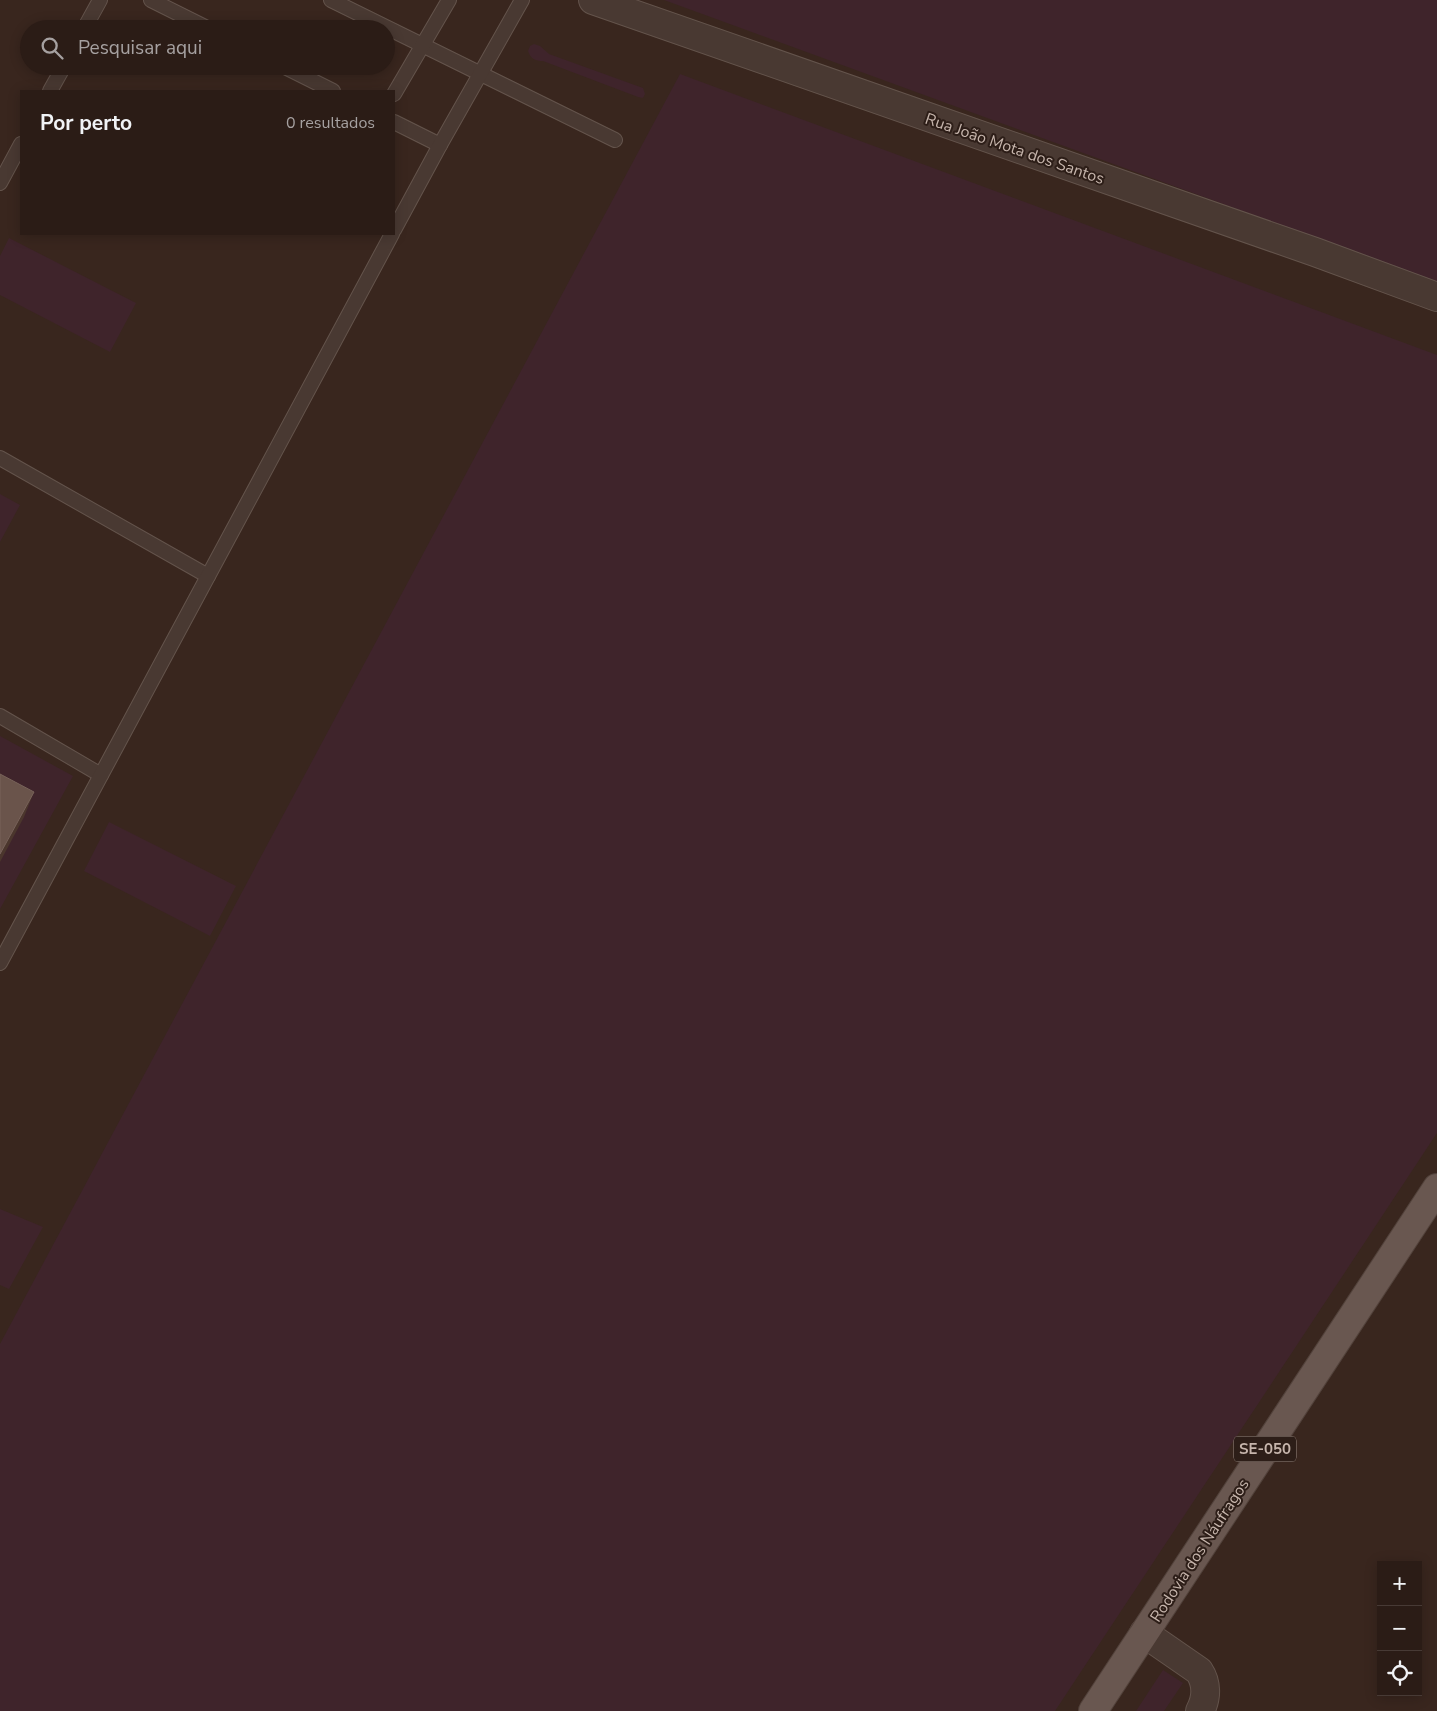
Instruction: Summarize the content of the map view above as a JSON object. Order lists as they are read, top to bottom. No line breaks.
{"streets":{"main road":["SE-050","Rodovia dos Náufragos"],"street":["Rua João Mota dos Santos"]},"page":{"search":"Pesquisar aqui","heading":["Por perto","0 resultados"],"map_buttons":["+","−"]}}
